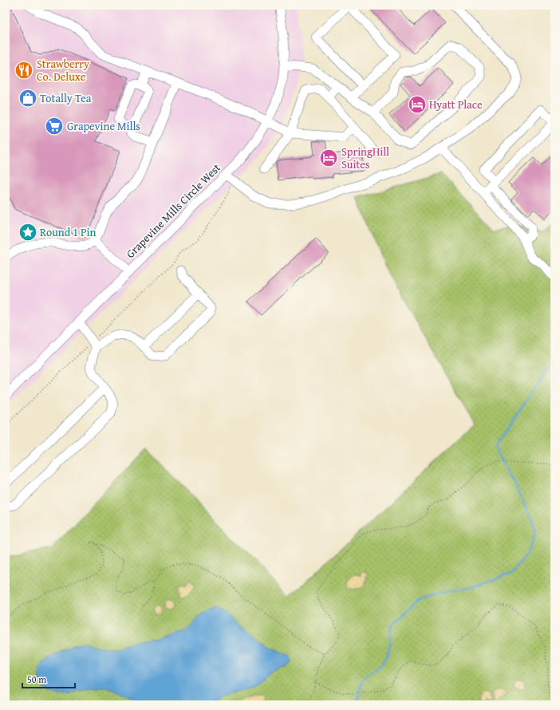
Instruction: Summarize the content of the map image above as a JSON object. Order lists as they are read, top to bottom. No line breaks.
{"streets":{"street":["Grapevine Mills Circle West"]},"places":{"restaurant":["Strawberry Co. Deluxe"],"shop":["Totally Tea"],"hotel":["Hyatt Place","SpringHill Suites"],"supermarket":["Grapevine Mills"],"place":["Round 1 Pin"]},"scale_bar":"50 m"}
